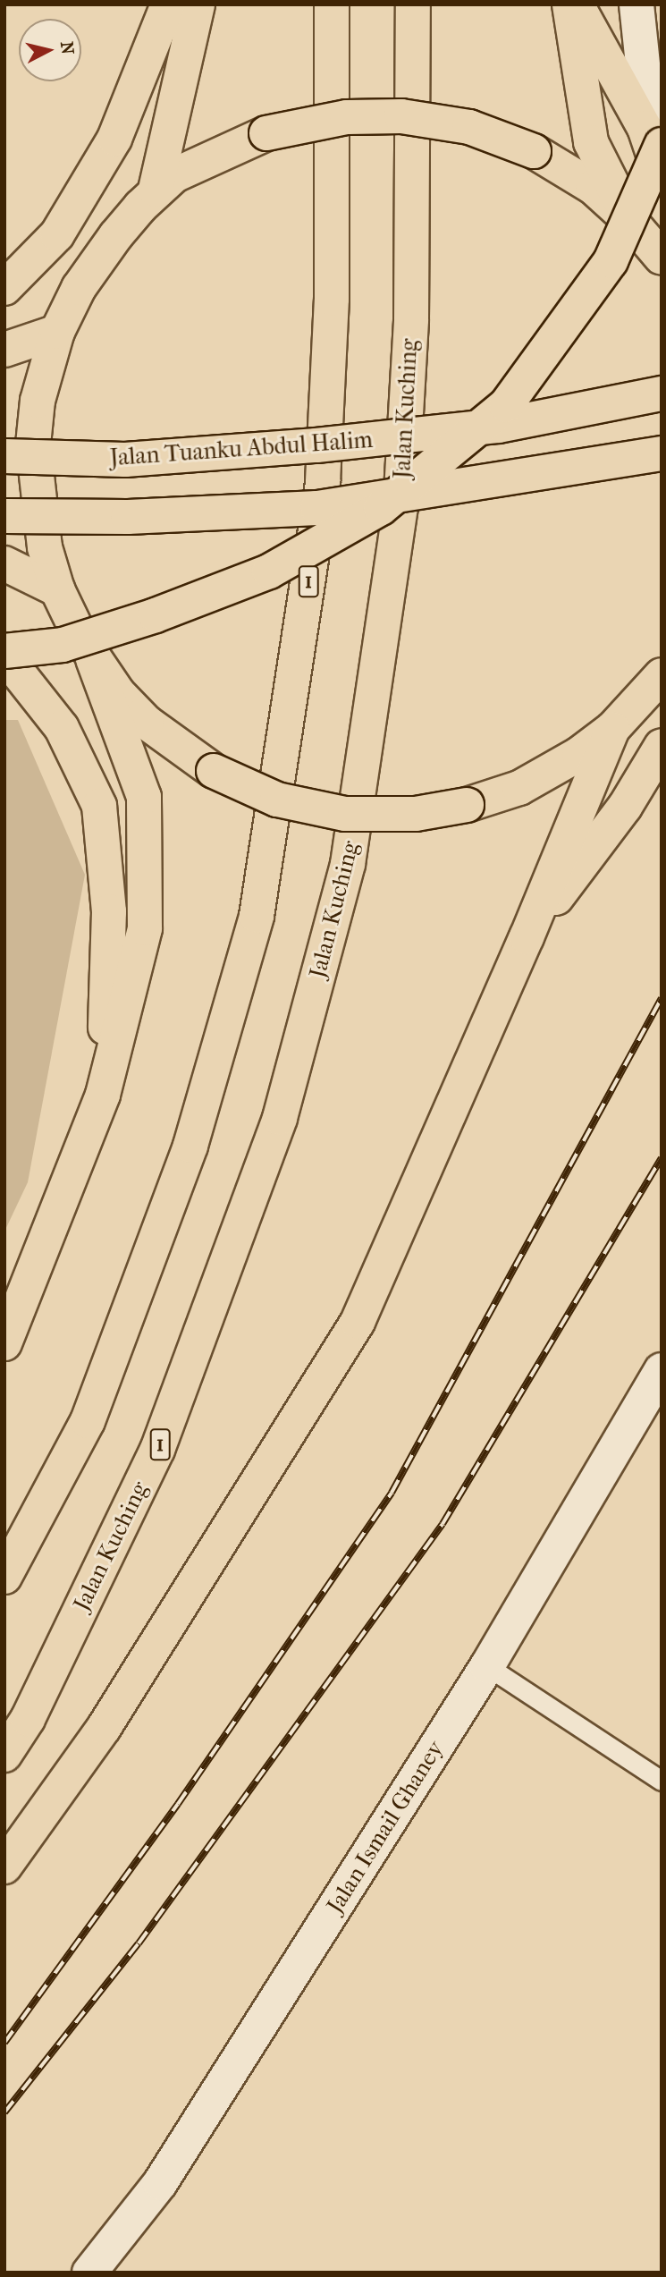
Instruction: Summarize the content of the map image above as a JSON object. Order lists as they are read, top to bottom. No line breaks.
{"streets":{"main road":["Jalan Kuching","Jalan Tuanku Abdul Halim","1"],"street":["Jalan Ismail Ghaney"]},"north":"right"}
